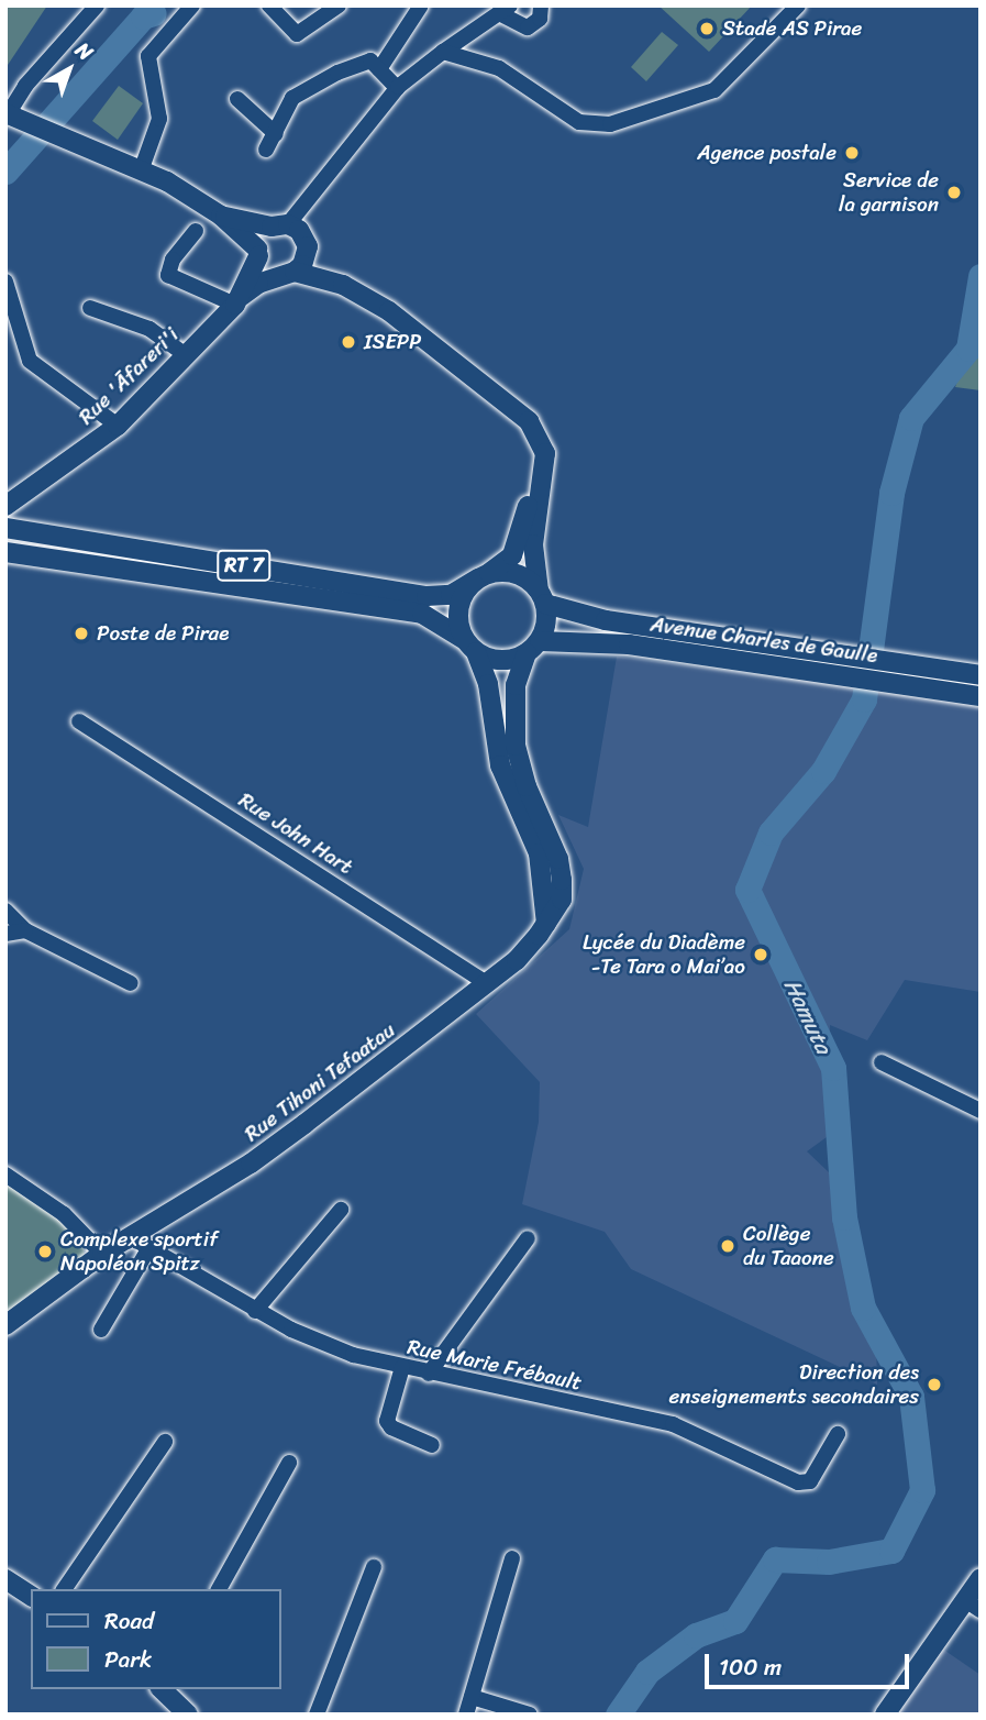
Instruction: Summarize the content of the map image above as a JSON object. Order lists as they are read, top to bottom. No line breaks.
{"streets":{"main road":["Rue 'Āfareri'i","RT 7","Avenue Charles de Gaulle","Rue Tihoni Tefaatau"],"street":["Rue John Hart","Rue Marie Frébault"]},"crossings":[["RT 7","Avenue Charles de Gaulle"],["RT 7","Rue Tihoni Tefaatau"],["Avenue Charles de Gaulle","Rue Tihoni Tefaatau"],["Rue John Hart","Rue Tihoni Tefaatau"],["Rue Tihoni Tefaatau","Rue Marie Frébault"]],"water":["Hamuta"],"places":["Stade AS Pirae","Agence postale","Service de la garnison","ISEPP","Poste de Pirae","Lycée du Diadème -Te Tara o Mai’ao","Collège du Taaone","Complexe sportif Napoléon Spitz","Direction des enseignements secondaires"],"legend":["Road","Park"],"scale_bar":"100 m","north":"top right"}
